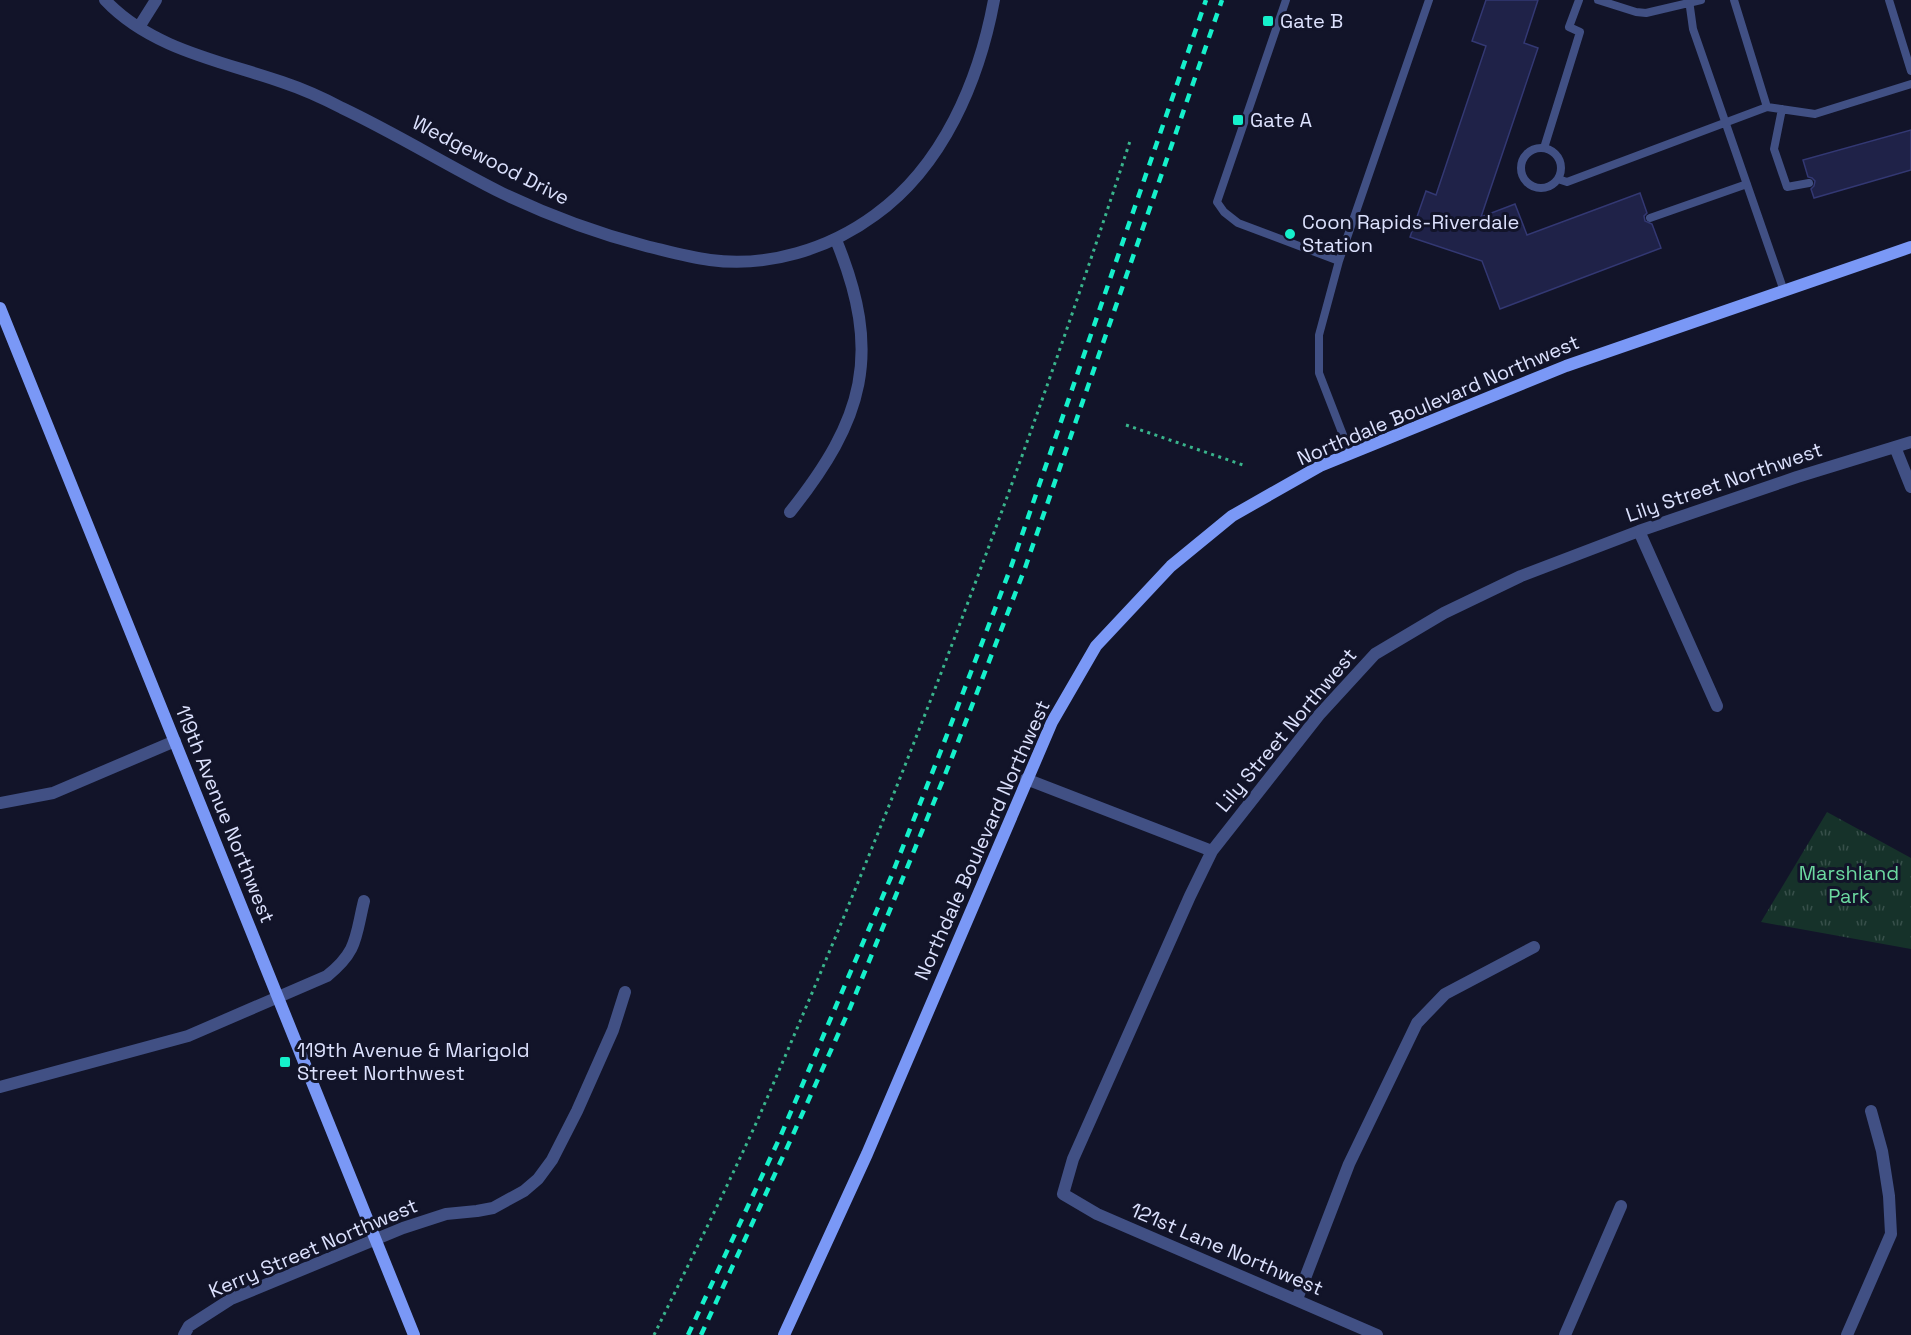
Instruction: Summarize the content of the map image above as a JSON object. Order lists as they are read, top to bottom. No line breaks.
{"streets":{"street":["Wedgewood Drive","Northdale Boulevard Northwest","Lily Street Northwest","119th Avenue Northwest","Kerry Street Northwest","121st Lane Northwest"]},"crossings":[["Lily Street Northwest","121st Lane Northwest"],["119th Avenue Northwest","Kerry Street Northwest"]],"parks":["Marshland Park"],"places":{"transit":["Gate B","Gate A","119th Avenue & Marigold Street Northwest"],"other":["Coon Rapids-Riverdale Station"]}}
